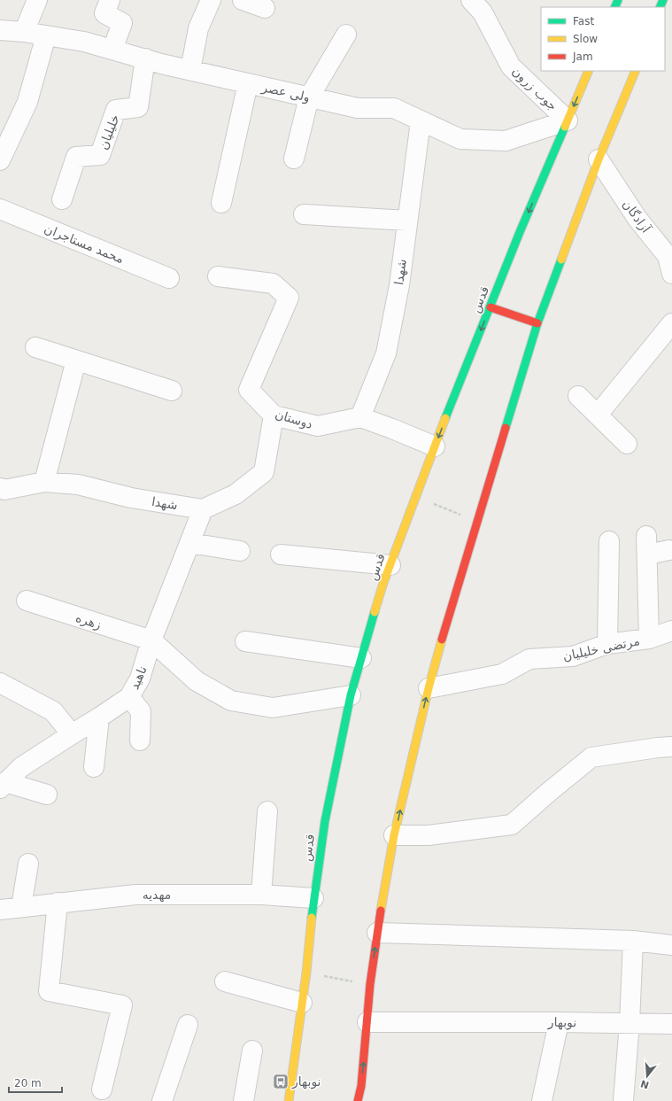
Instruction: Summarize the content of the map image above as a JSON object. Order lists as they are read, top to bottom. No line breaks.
{"streets":{"main road":["قدس"],"street":["جوب زرون","ولی عصر","خلیلیان","آزادگان","محمد مستاجران","شهدا","دوستان","زهره","مرتضی خلیلیان","ناهید","مهدیه","نوبهار"]},"crossings":[["جوب زرون","ولی عصر"],["جوب زرون","قدس"],["ولی عصر","خلیلیان"],["ولی عصر","شهدا"],["ولی عصر","قدس"],["شهدا","دوستان"],["شهدا","ناهید"],["قدس","مهدیه"],["زهره","ناهید"]],"places":{"bus stop":["نوبهار"]},"legend":["Fast","Slow","Jam"],"scale_bar":"20 m","north":"bottom"}
